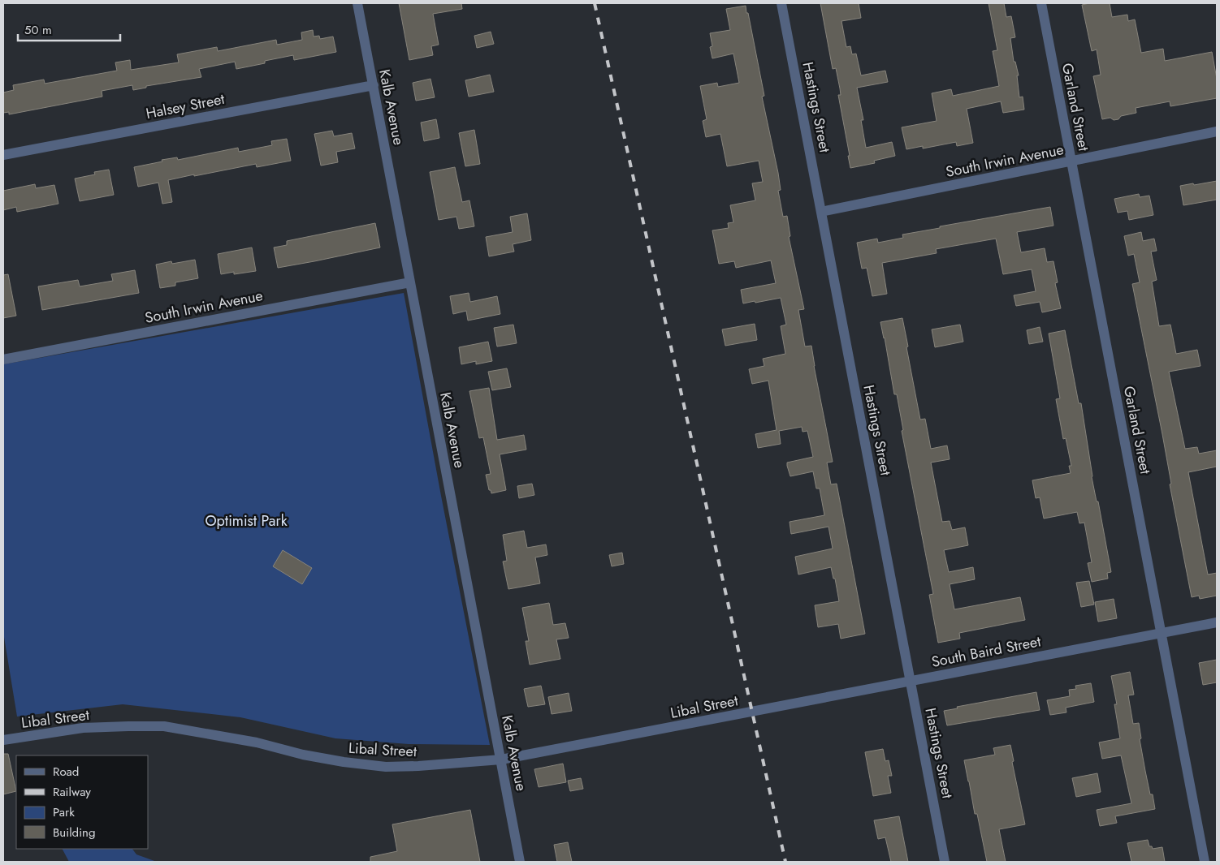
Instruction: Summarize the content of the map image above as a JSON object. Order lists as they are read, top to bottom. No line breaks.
{"streets":{"street":["Halsey Street","Kalb Avenue","Hastings Street","Garland Street","South Irwin Avenue","South Baird Street","Libal Street"]},"crossings":[["Halsey Street","Kalb Avenue"],["Kalb Avenue","South Irwin Avenue"],["Kalb Avenue","Libal Street"],["Hastings Street","South Irwin Avenue"],["Hastings Street","South Baird Street"],["Garland Street","South Irwin Avenue"],["Garland Street","South Baird Street"],["South Baird Street","Libal Street"]],"parks":["Optimist Park"],"legend":["Road","Railway","Park","Building"],"scale_bar":"50 m"}
